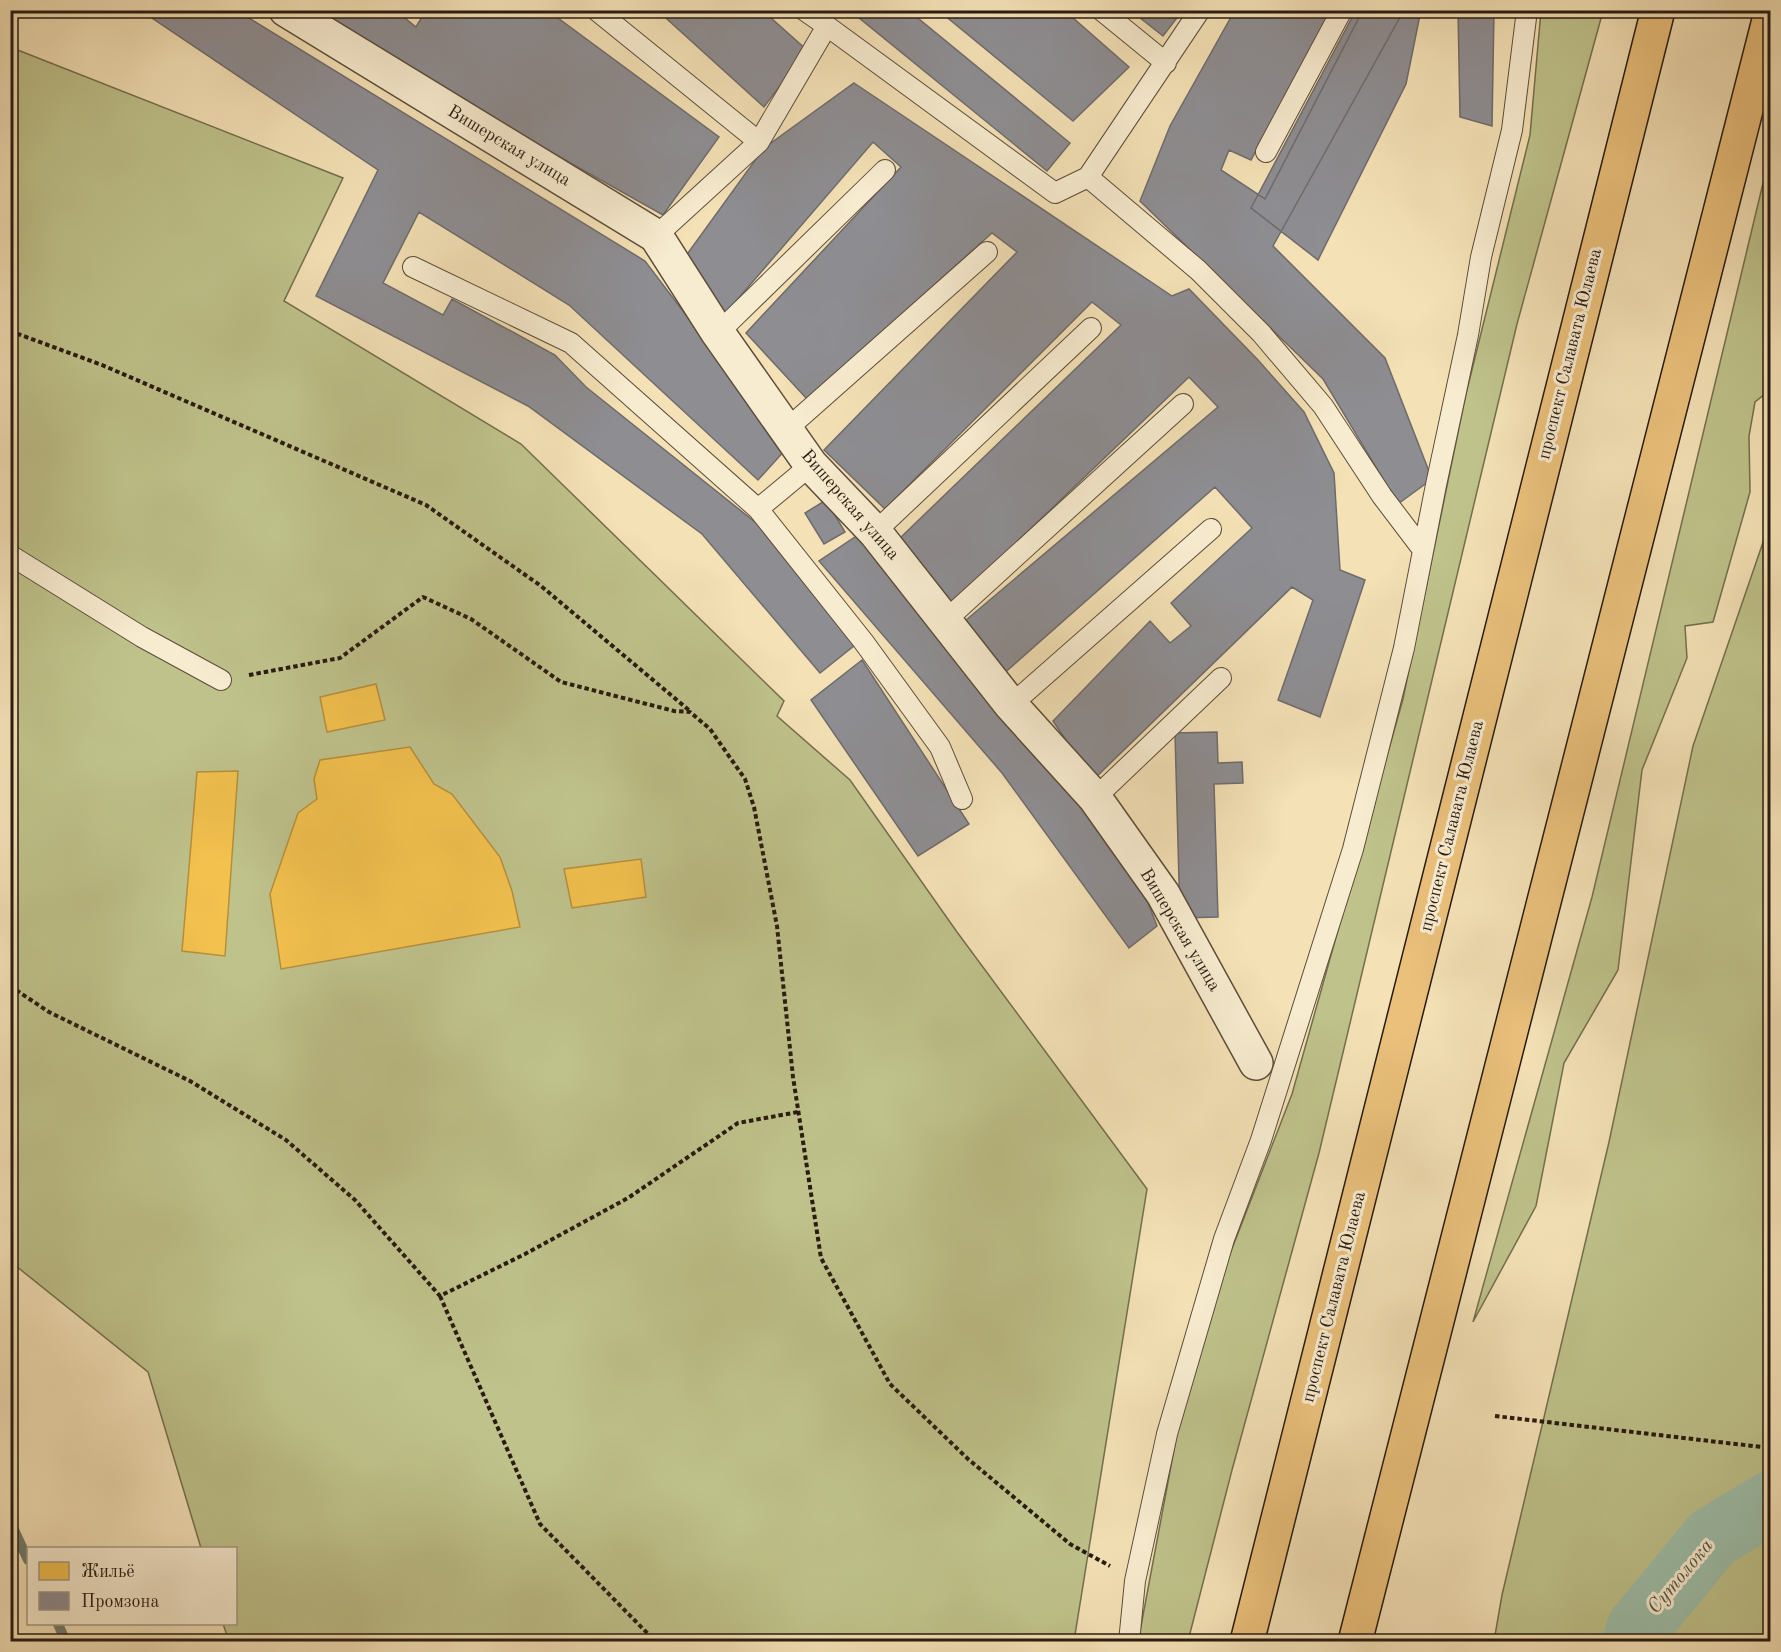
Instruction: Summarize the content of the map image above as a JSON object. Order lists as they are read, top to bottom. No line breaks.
{"streets":{"main road":["проспект Салавата Юлаева"],"street":["Вишерская улица"]},"water":["Сутолока"],"legend":["Жильё","Промзона"]}
